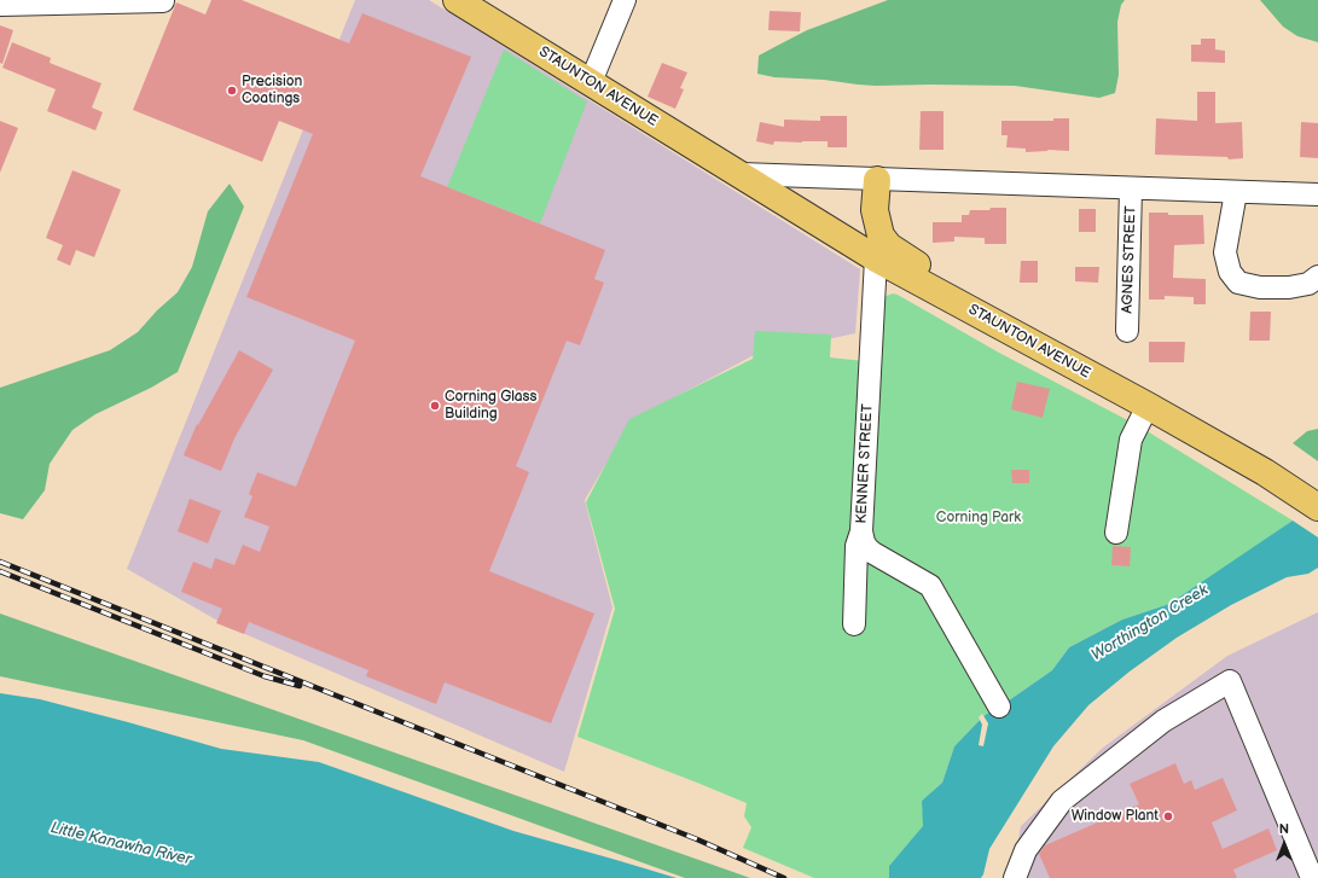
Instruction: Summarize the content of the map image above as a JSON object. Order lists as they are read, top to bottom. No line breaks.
{"streets":{"main road":["STAUNTON AVENUE"],"street":["AGNES STREET","KENNER STREET"]},"crossings":[["STAUNTON AVENUE","AGNES STREET"],["STAUNTON AVENUE","KENNER STREET"]],"water":["Worthington Creek","Little Kanawha River"],"parks":["Corning Park"],"places":["Precision Coatings","Corning Glass Building","Window Plant"],"north":"top"}
